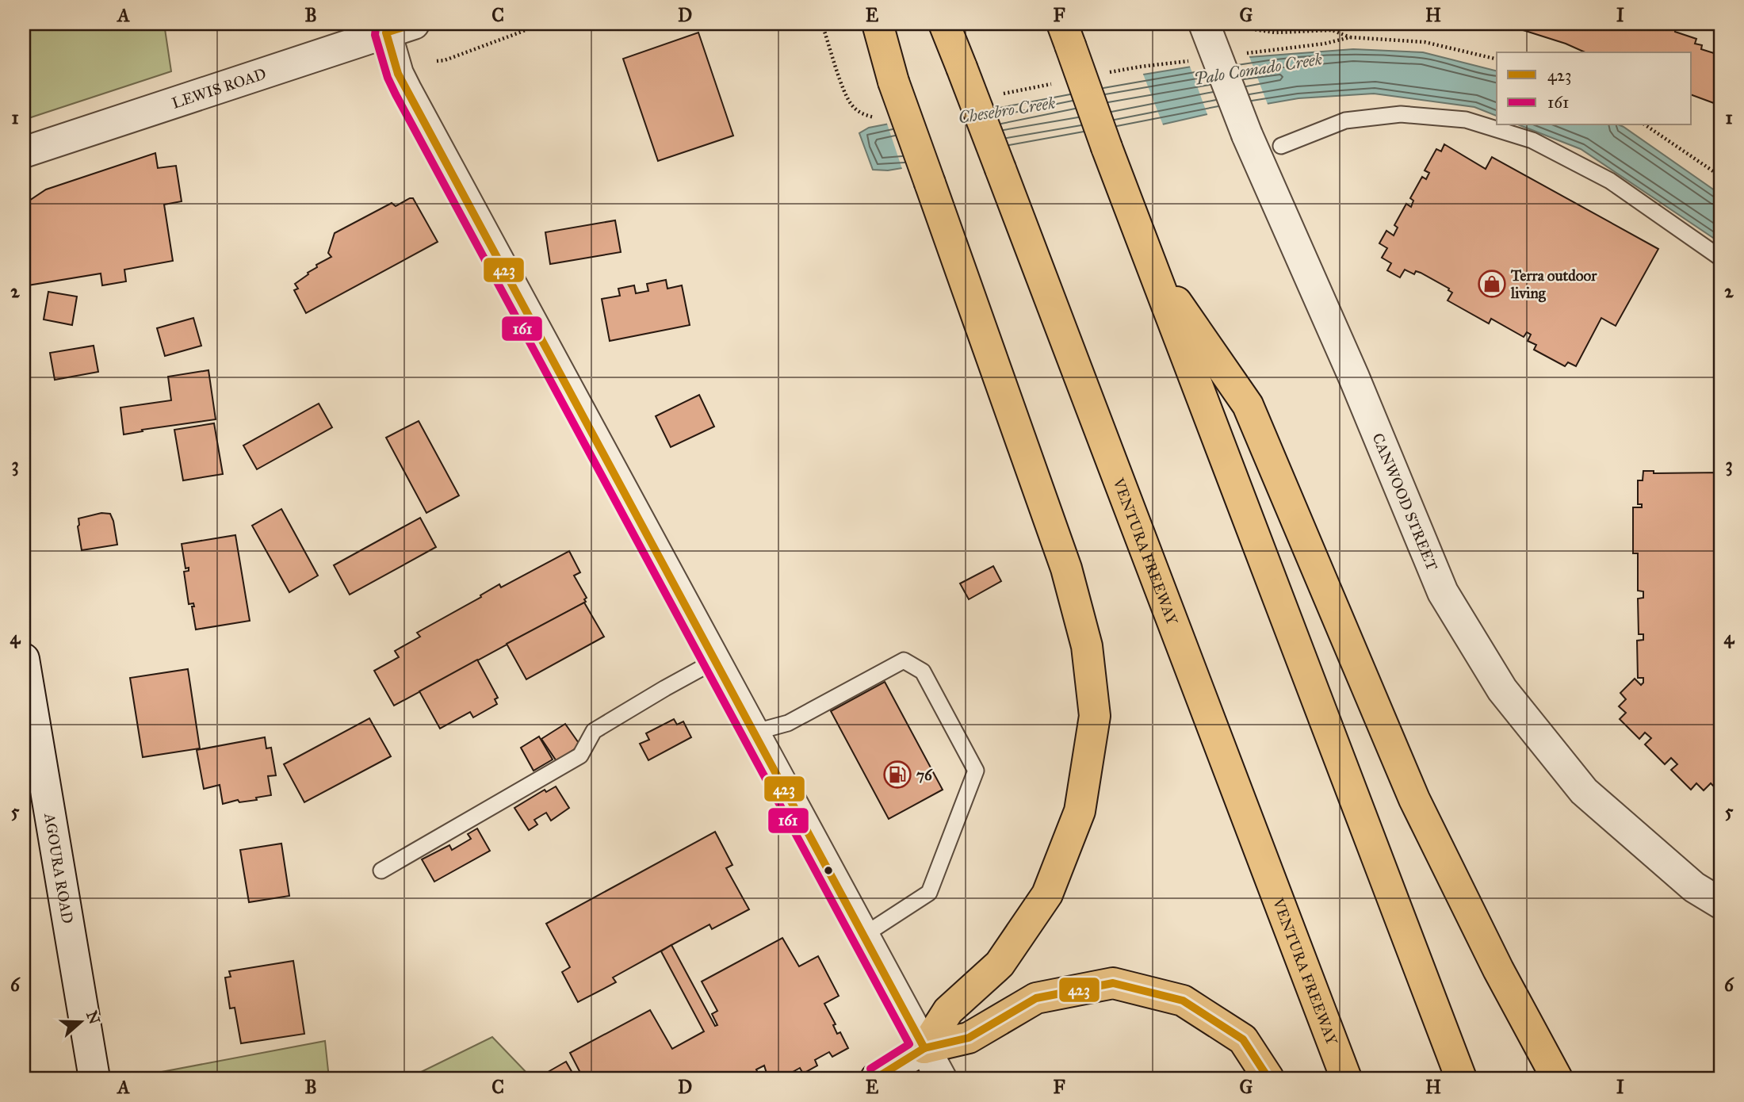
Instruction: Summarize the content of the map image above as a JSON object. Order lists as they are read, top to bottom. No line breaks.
{"streets":{"highway":["VENTURA FREEWAY"],"street":["LEWIS ROAD","CANWOOD STREET","AGOURA ROAD"]},"water":["Palo Comado Creek","Chesebro Creek"],"places":{"shop":["Terra outdoor living"],"fuel station":["76"]},"lines":["transit line 423","transit line 161"],"legend":["423","161"],"north":"right","grid":{"columns":["A","B","C","D","E","F","G","H","I"],"rows":["1","2","3","4","5","6"]}}
